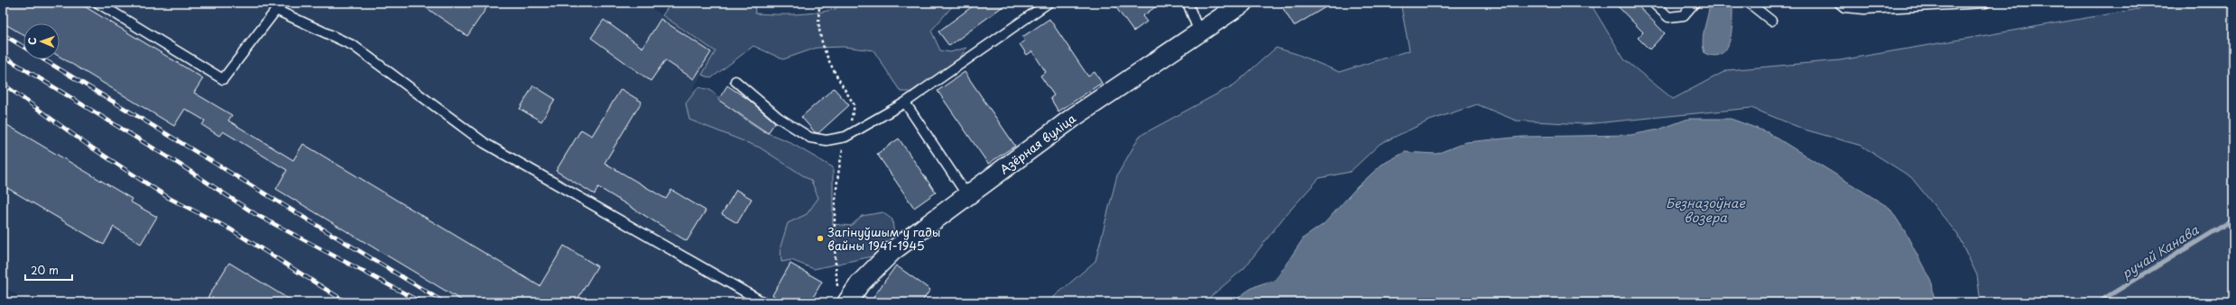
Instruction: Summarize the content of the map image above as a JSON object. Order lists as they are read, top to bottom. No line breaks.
{"streets":{"street":["Азёрная вуліца"]},"water":["Безназоўнае возера","ручай Канава"],"places":["Загінуўшым у гады вайны 1941-1945"],"scale_bar":"20 m","north":"left"}
